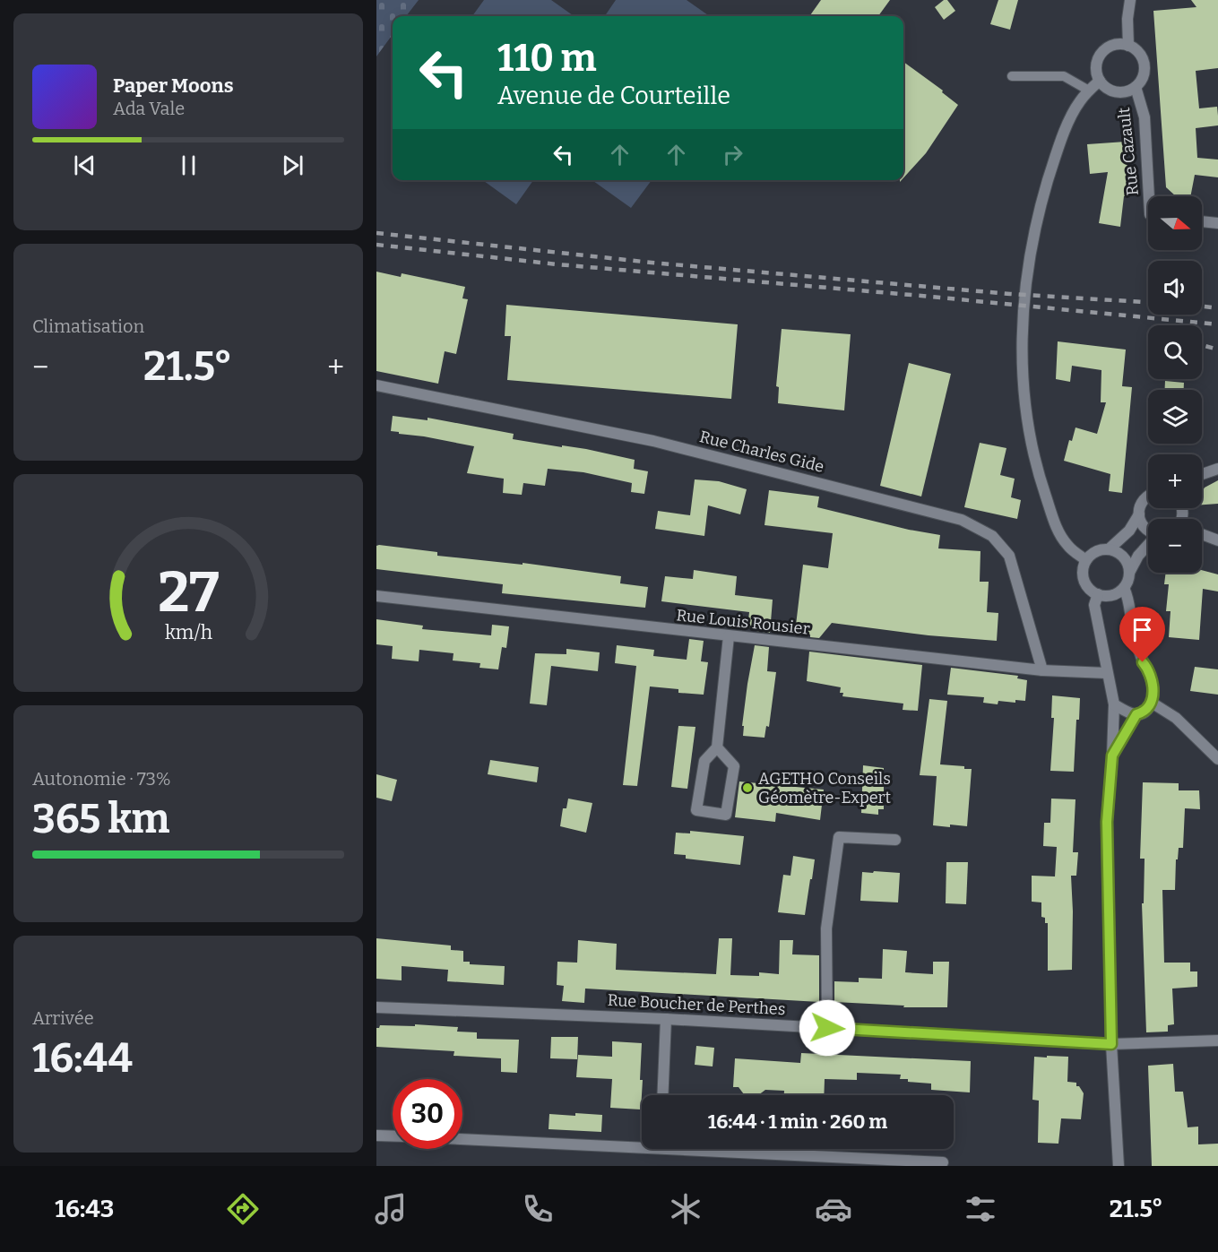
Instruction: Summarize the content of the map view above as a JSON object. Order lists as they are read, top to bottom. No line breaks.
{"streets":{"street":["Rue Cazault","Rue Charles Gide","Rue Louis Rousier","Rue Boucher de Perthes"]},"crossings":[["Rue Charles Gide","Rue Louis Rousier"]],"places":["AGETHO Conseils Géomètre-Expert"],"north":"right","page":{"turn":["110 m","Avenue de Courteille"],"song":["Paper Moons","Ada Vale"],"map_buttons":["+","−"],"tile":["Climatisation",["Autonomie · 73%","365 km"],["Arrivée","16:44"]],"heat":["−","21.5°","+"],"limit":"30","trip":"16:44 · 1 min · 260 m","tabs":["16:43","21.5°"],"gauge":["27","km/h"]}}
